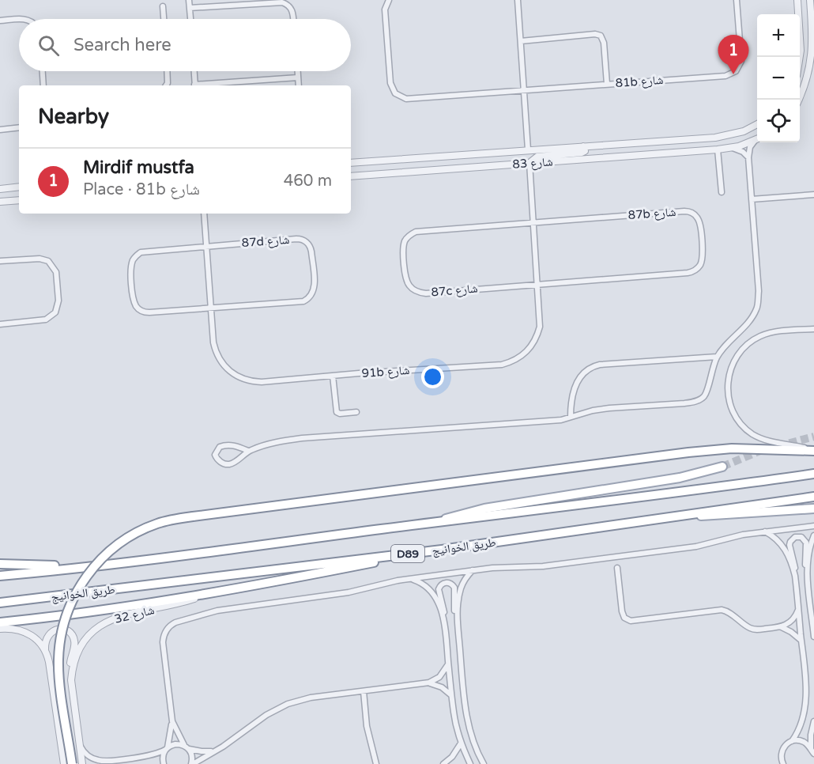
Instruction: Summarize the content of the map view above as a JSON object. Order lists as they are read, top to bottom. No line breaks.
{"streets":{"main road":["طريق الخوانيج","D89"],"street":["81b شارع","شارع 83","87b شارع","87d شارع","87c شارع","91b شارع","شارع 32"]},"crossings":[["شارع 83","91b شارع"],["87b شارع","87c شارع"],["87b شارع","91b شارع"],["87d شارع","91b شارع"],["87c شارع","91b شارع"]],"page":{"map_buttons":["+","−"],"search":"Search here","pins":"1","heading":"Nearby","list":[{"mark":"1","name":"Mirdif mustfa","note":"Place · 81b شارع","value":"460 m"}]}}
